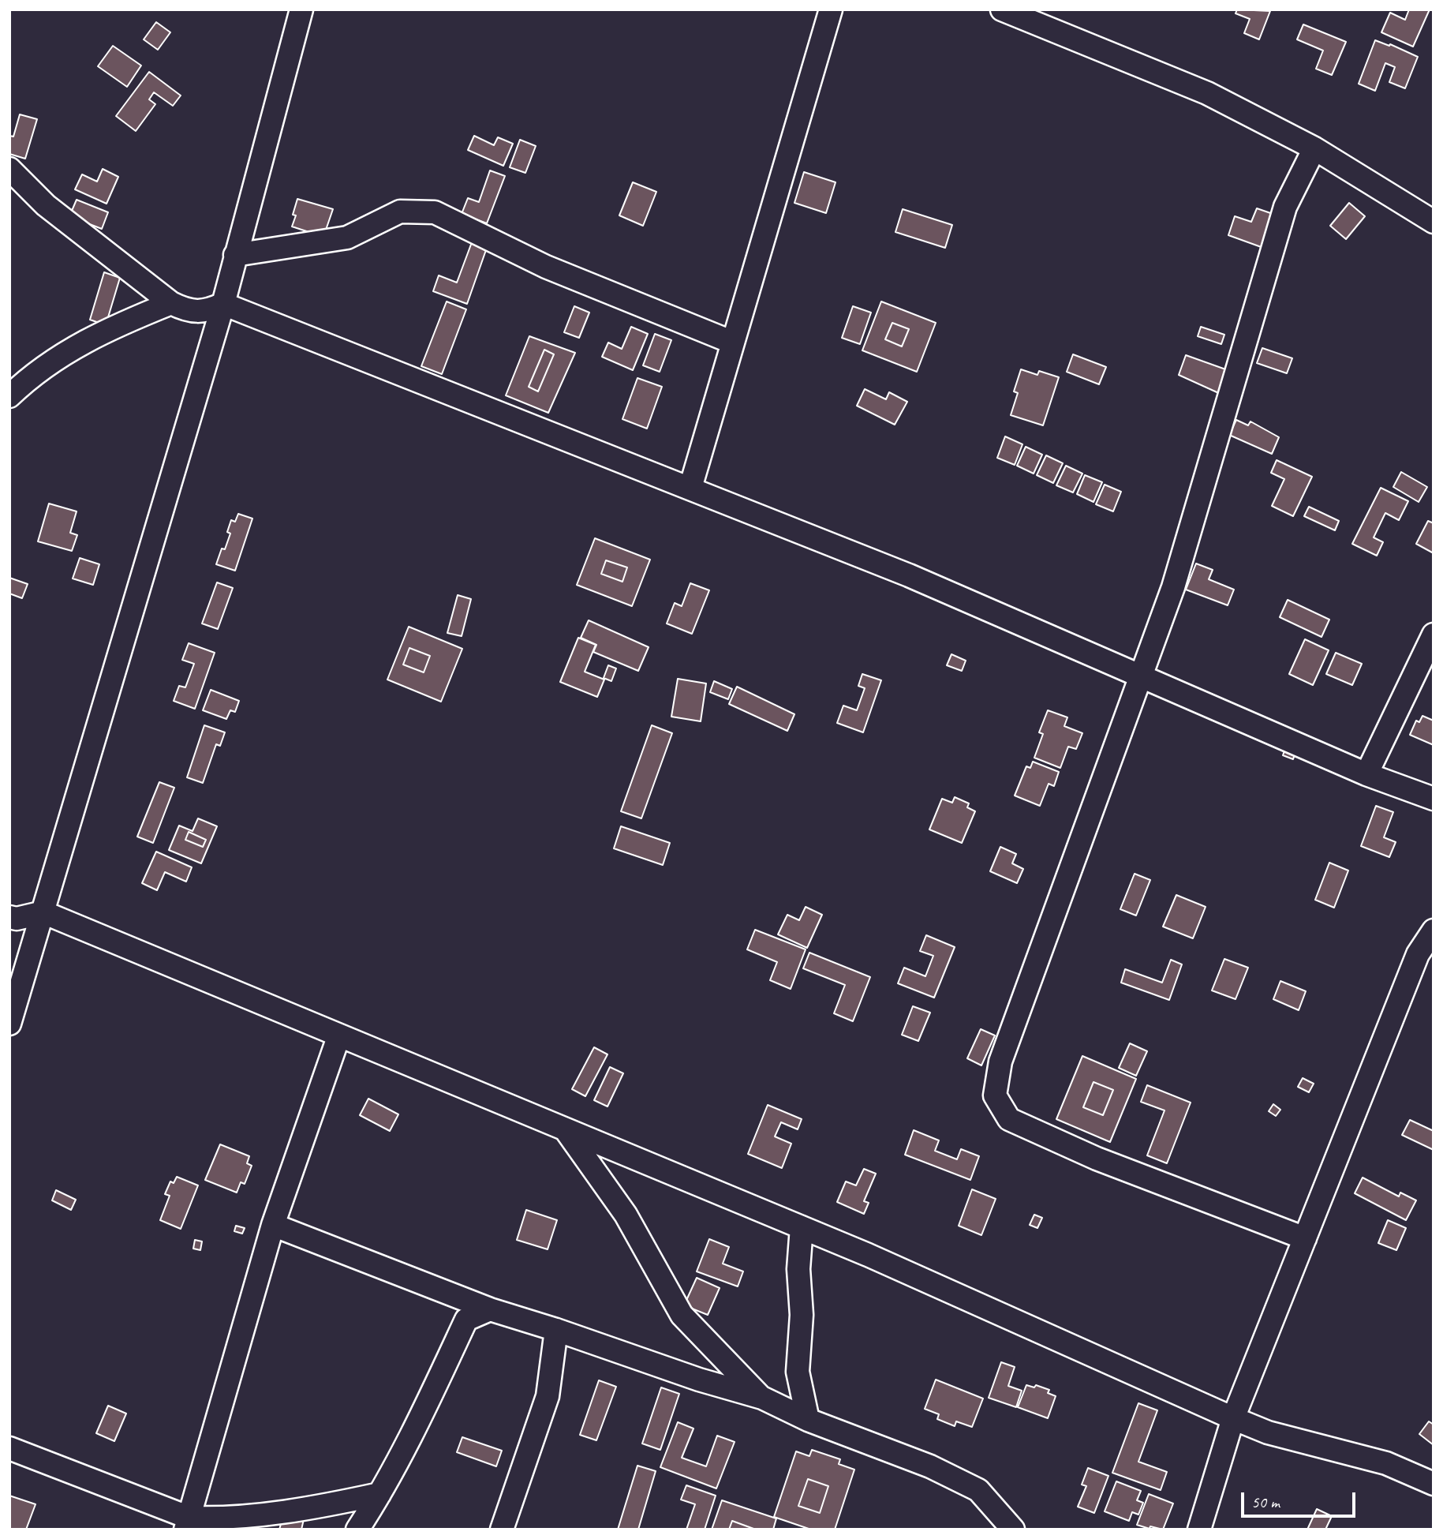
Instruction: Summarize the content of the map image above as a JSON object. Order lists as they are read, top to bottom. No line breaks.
{"scale_bar":"50 m"}
